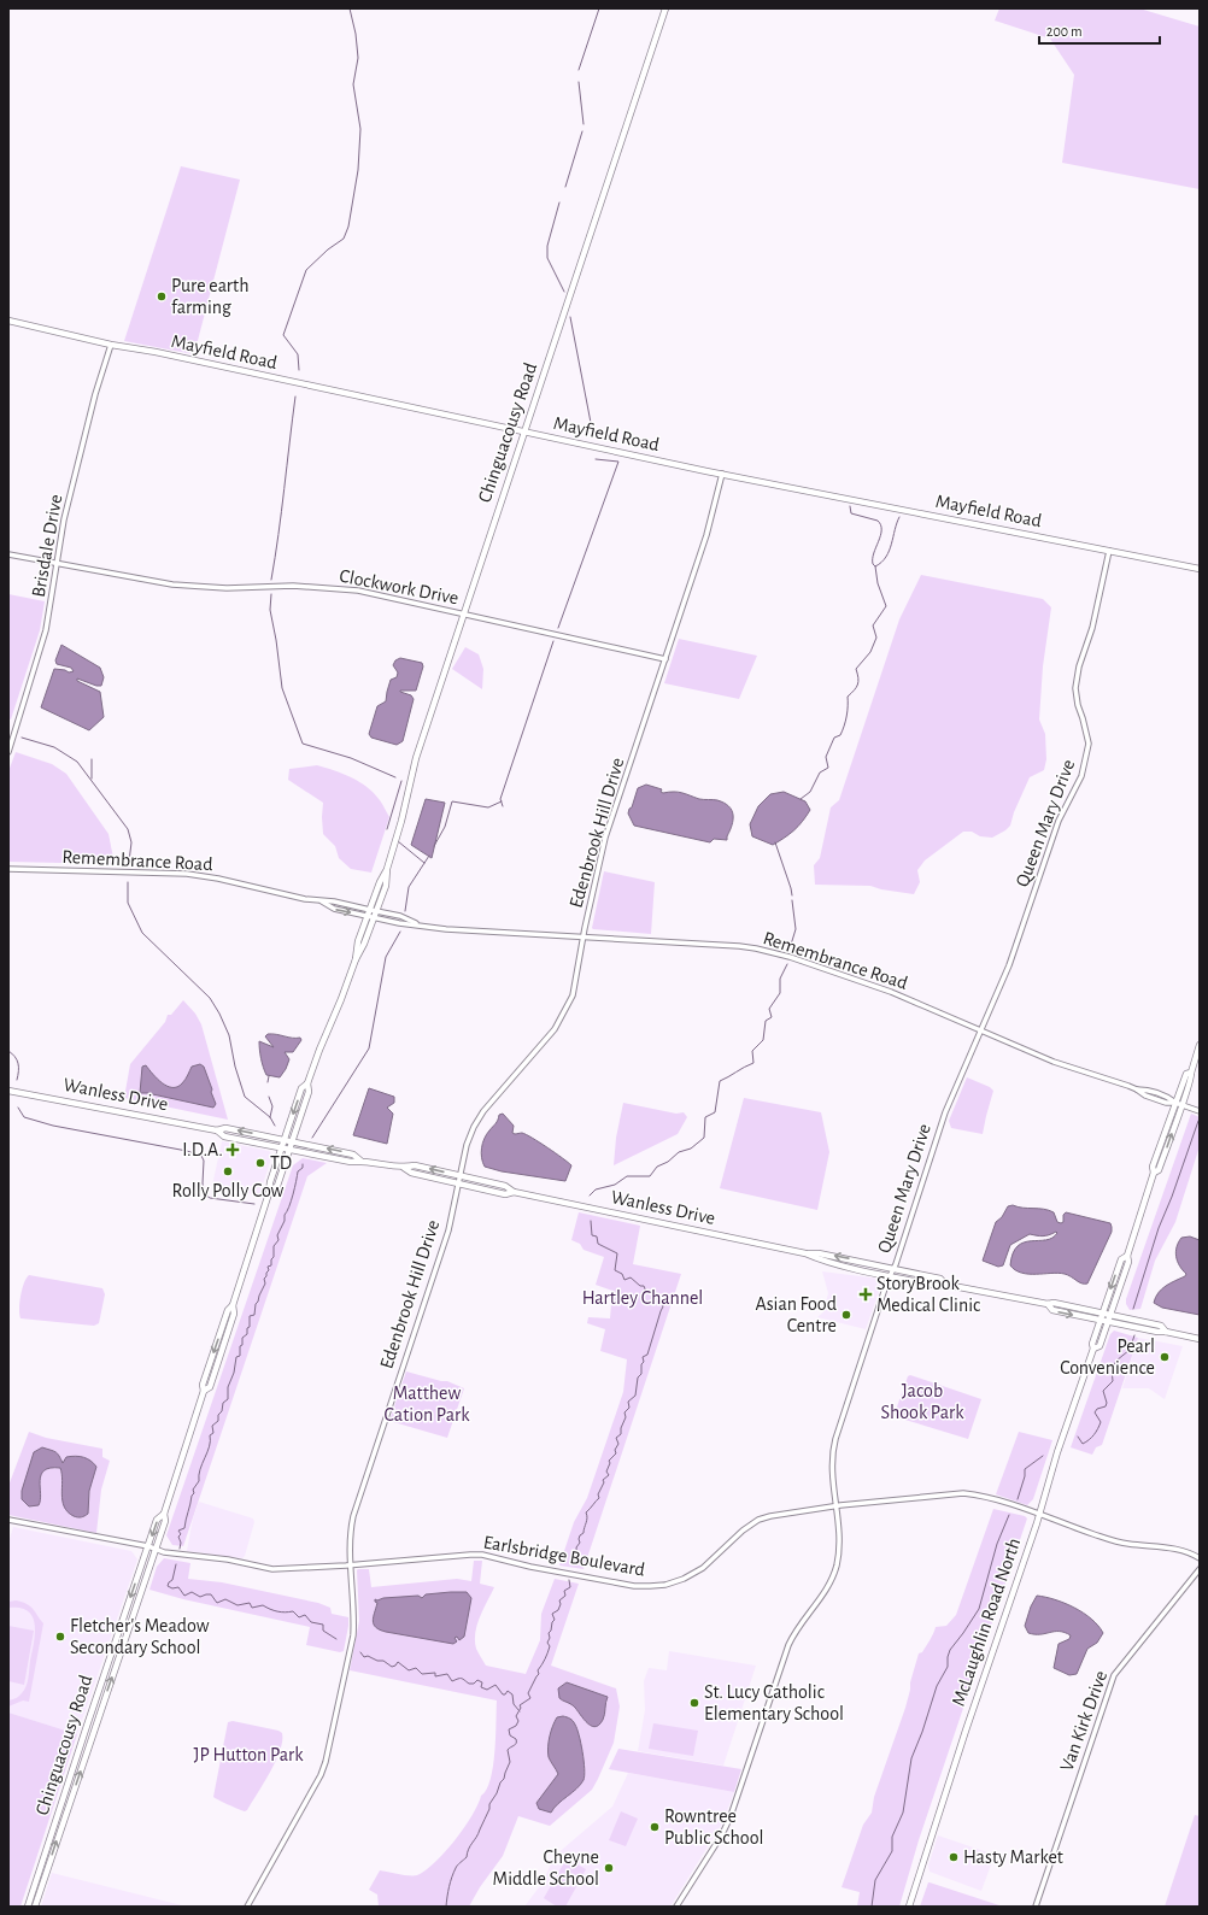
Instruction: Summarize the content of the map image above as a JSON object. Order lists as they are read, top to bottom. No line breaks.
{"streets":{"main road":["Mayfield Road","Chinguacousy Road","Wanless Drive","McLaughlin Road North"],"street":["Brisdale Drive","Clockwork Drive","Queen Mary Drive","Edenbrook Hill Drive","Remembrance Road","Earlsbridge Boulevard","Van Kirk Drive"]},"crossings":[["Mayfield Road","Chinguacousy Road"],["Mayfield Road","Brisdale Drive"],["Mayfield Road","Queen Mary Drive"],["Mayfield Road","Edenbrook Hill Drive"],["Chinguacousy Road","Clockwork Drive"],["Chinguacousy Road","Remembrance Road"],["Chinguacousy Road","Wanless Drive"],["Chinguacousy Road","Earlsbridge Boulevard"],["Brisdale Drive","Clockwork Drive"],["Clockwork Drive","Edenbrook Hill Drive"],["Queen Mary Drive","Remembrance Road"],["Queen Mary Drive","Wanless Drive"],["Queen Mary Drive","Earlsbridge Boulevard"],["Edenbrook Hill Drive","Remembrance Road"],["Edenbrook Hill Drive","Wanless Drive"],["Edenbrook Hill Drive","Earlsbridge Boulevard"],["Remembrance Road","McLaughlin Road North"],["Wanless Drive","McLaughlin Road North"],["Earlsbridge Boulevard","McLaughlin Road North"]],"parks":["Hartley Channel","Jacob Shook Park","Matthew Cation Park","JP Hutton Park"],"places":{"other":["Pure earth farming","TD","Rolly Polly Cow","Asian Food Centre","Pearl Convenience","Fletcher's Meadow Secondary School","St. Lucy Catholic Elementary School","Rowntree Public School","Hasty Market","Cheyne Middle School"],"health":["I.D.A.","StoryBrook Medical Clinic"]},"scale_bar":"200 m"}
